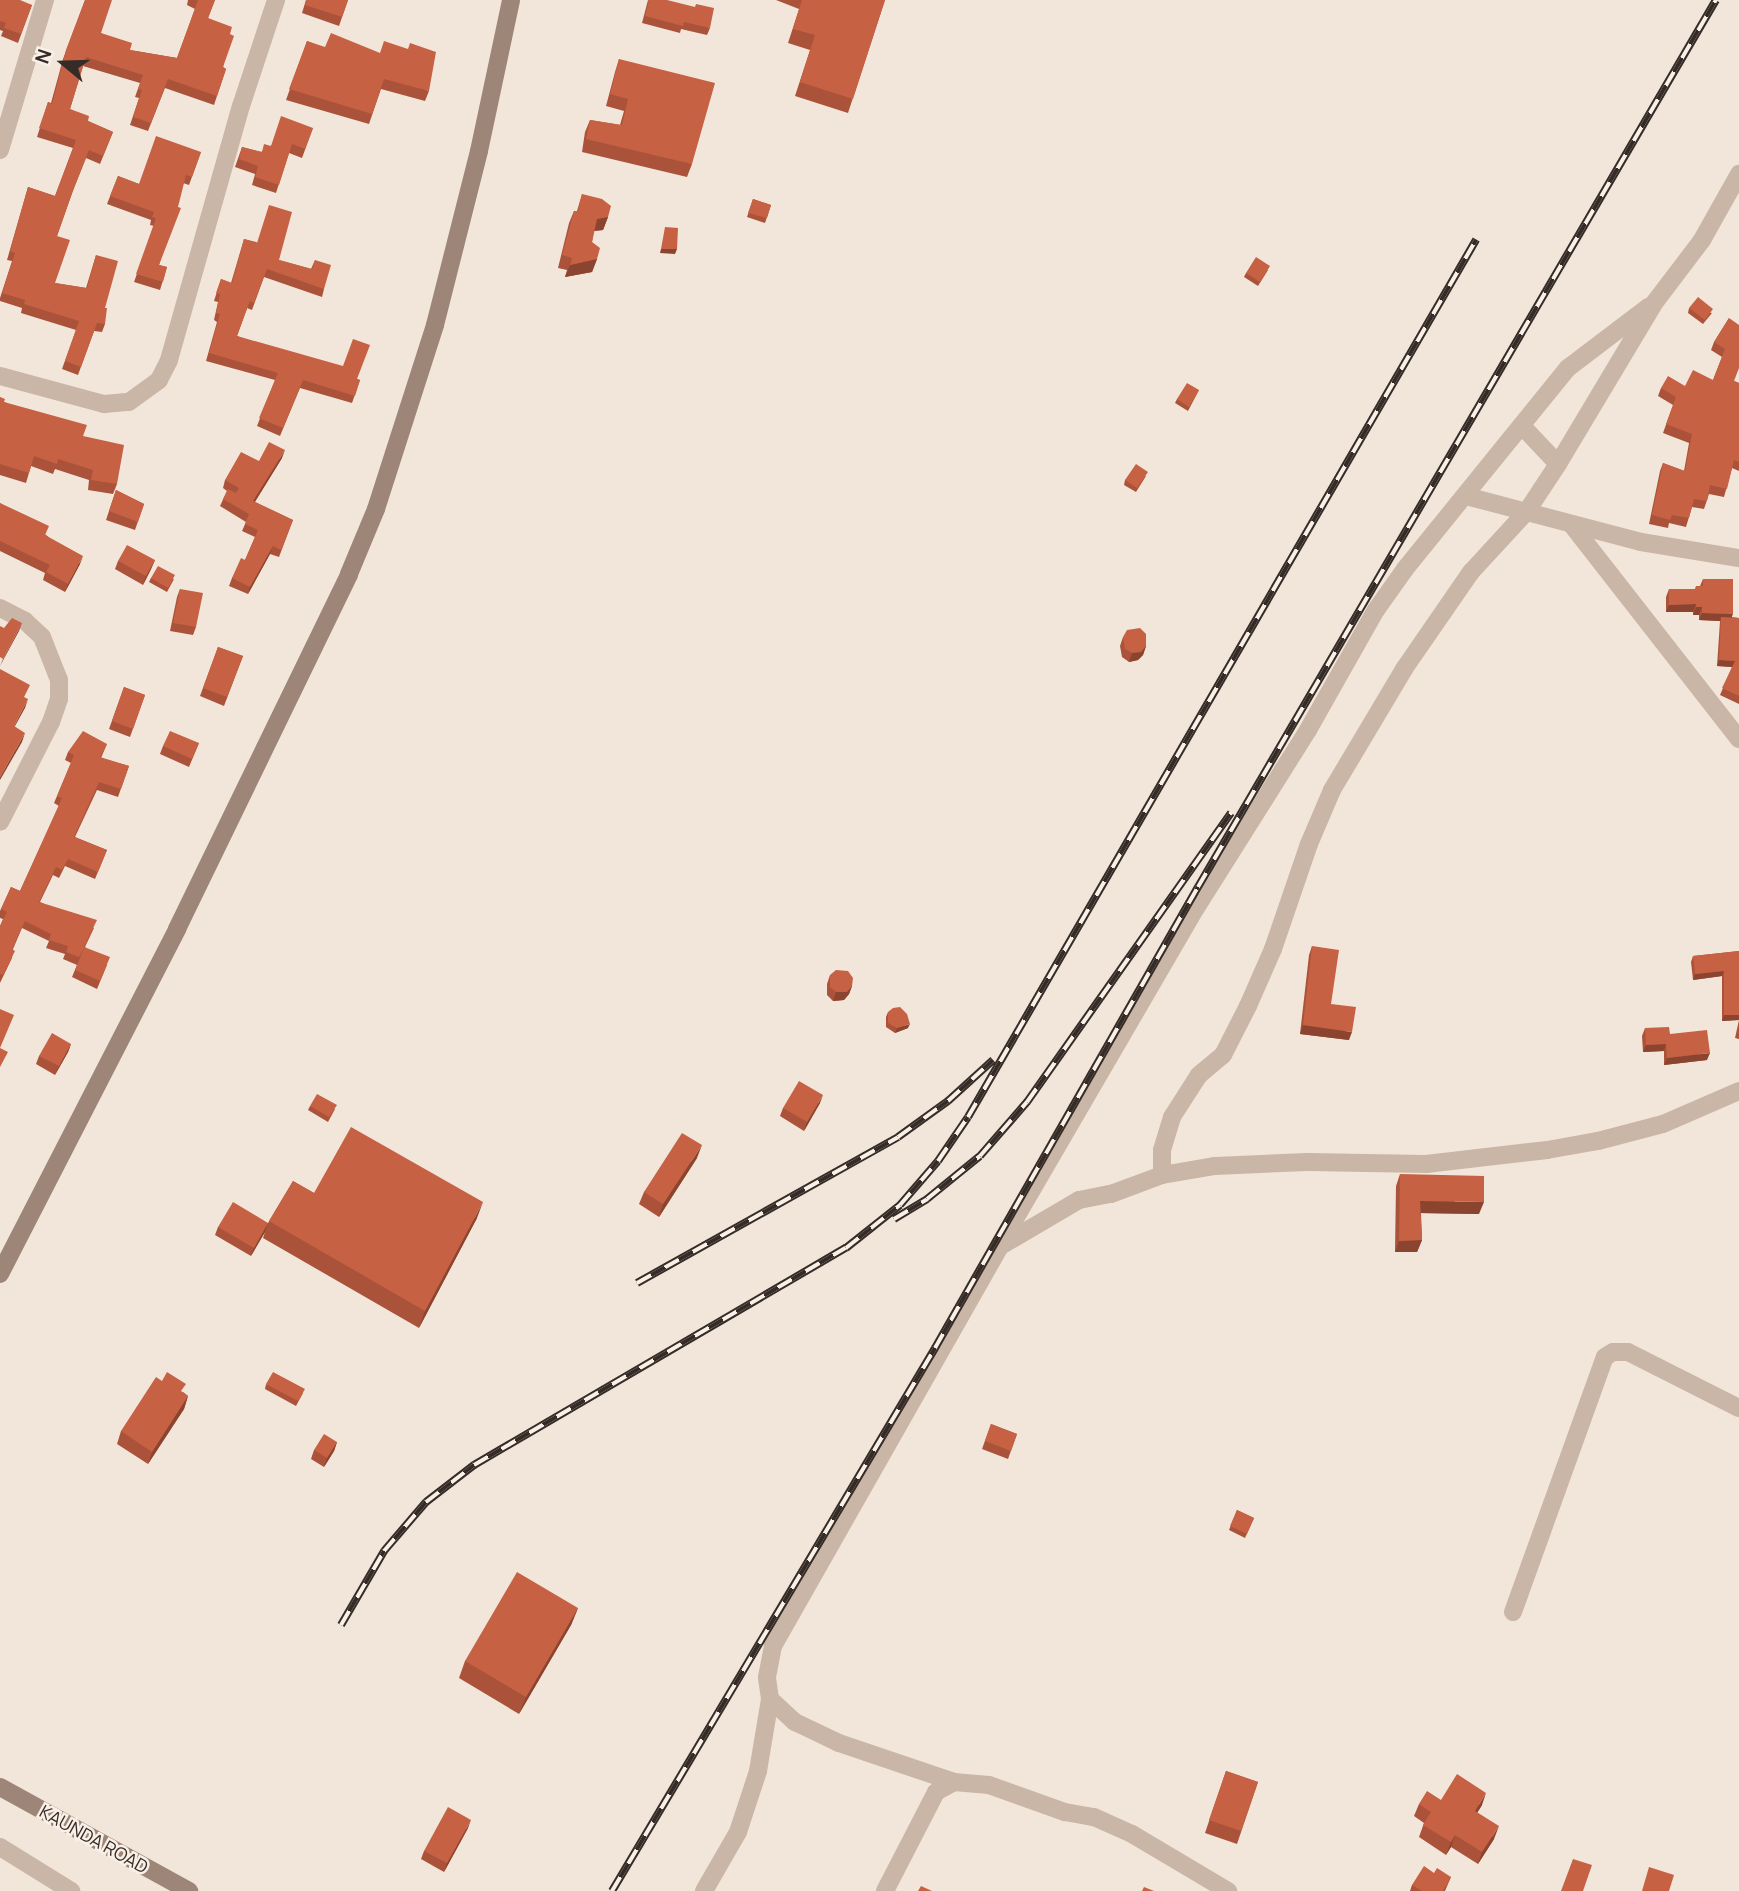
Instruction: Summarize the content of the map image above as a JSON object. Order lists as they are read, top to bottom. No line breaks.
{"streets":{"main road":["KAUNDA ROAD"]},"north":"left"}
